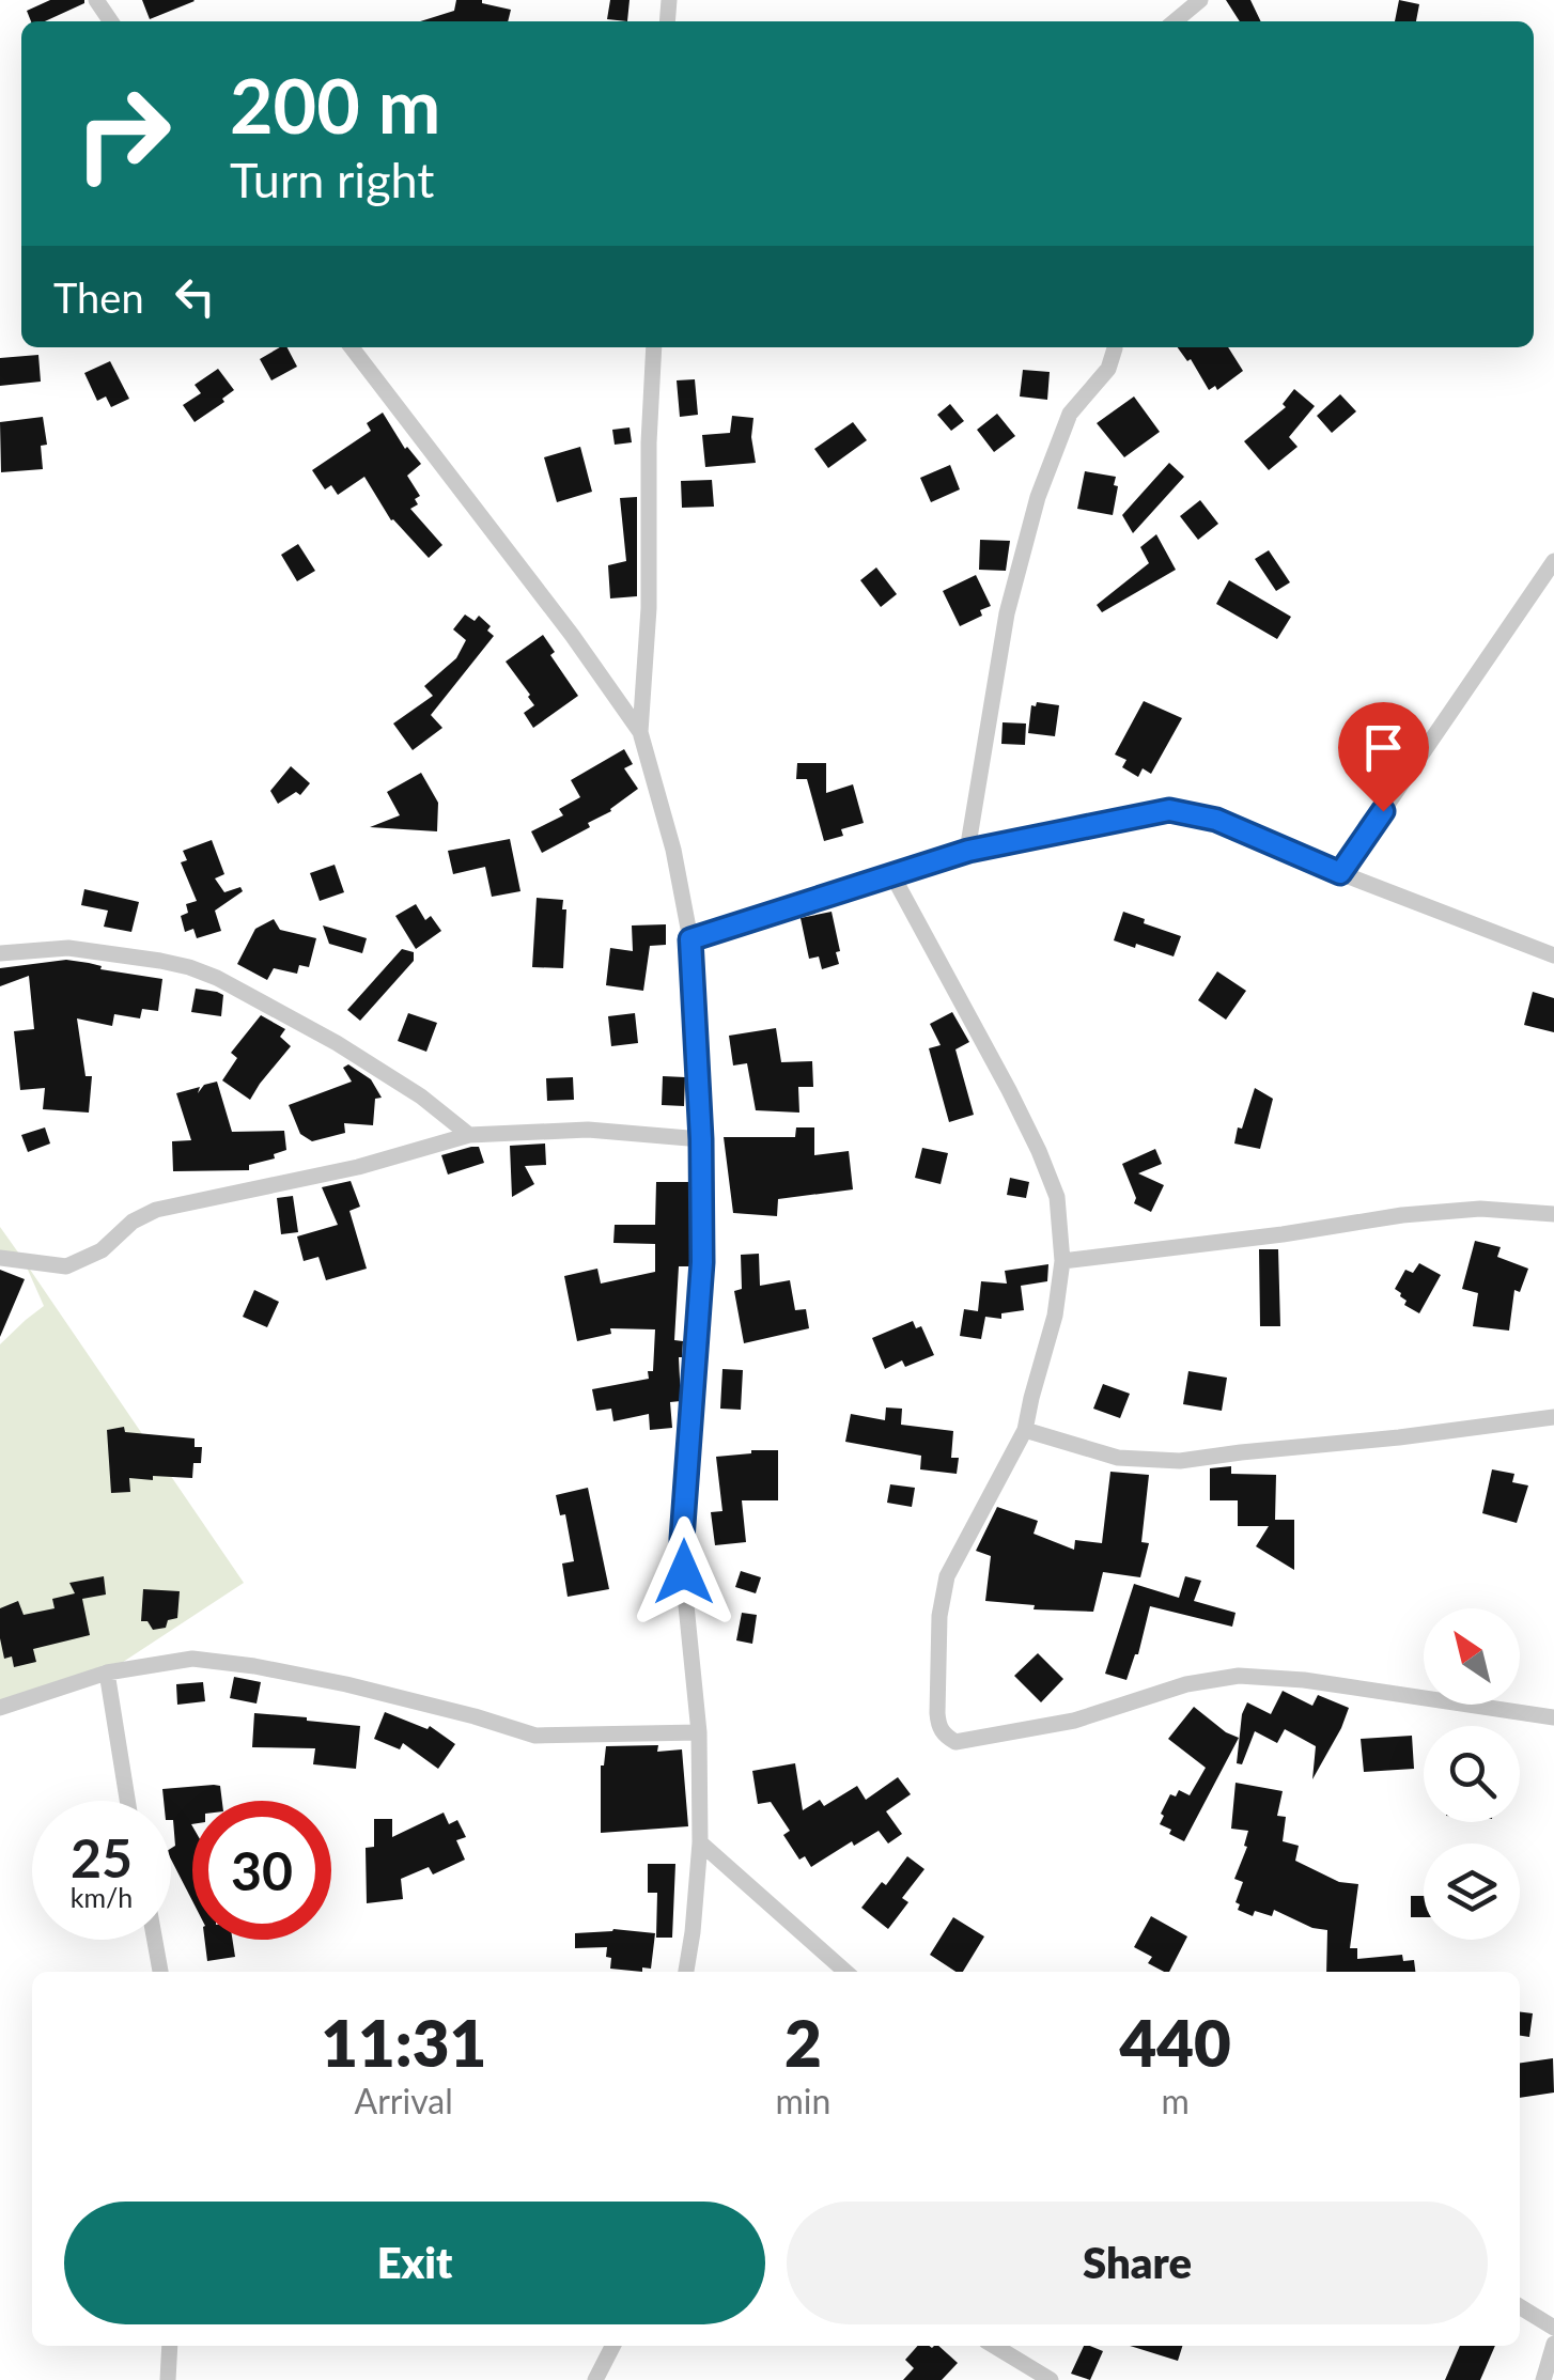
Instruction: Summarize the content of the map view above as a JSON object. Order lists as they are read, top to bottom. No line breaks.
{"north":"top left","page":{"turn":["200 m","Turn right"],"then":"Then","speed":"25 km/h","limit":"30","eta":["11:31","Arrival","2","min","440","m"],"buttons":["Exit","Share"]}}
